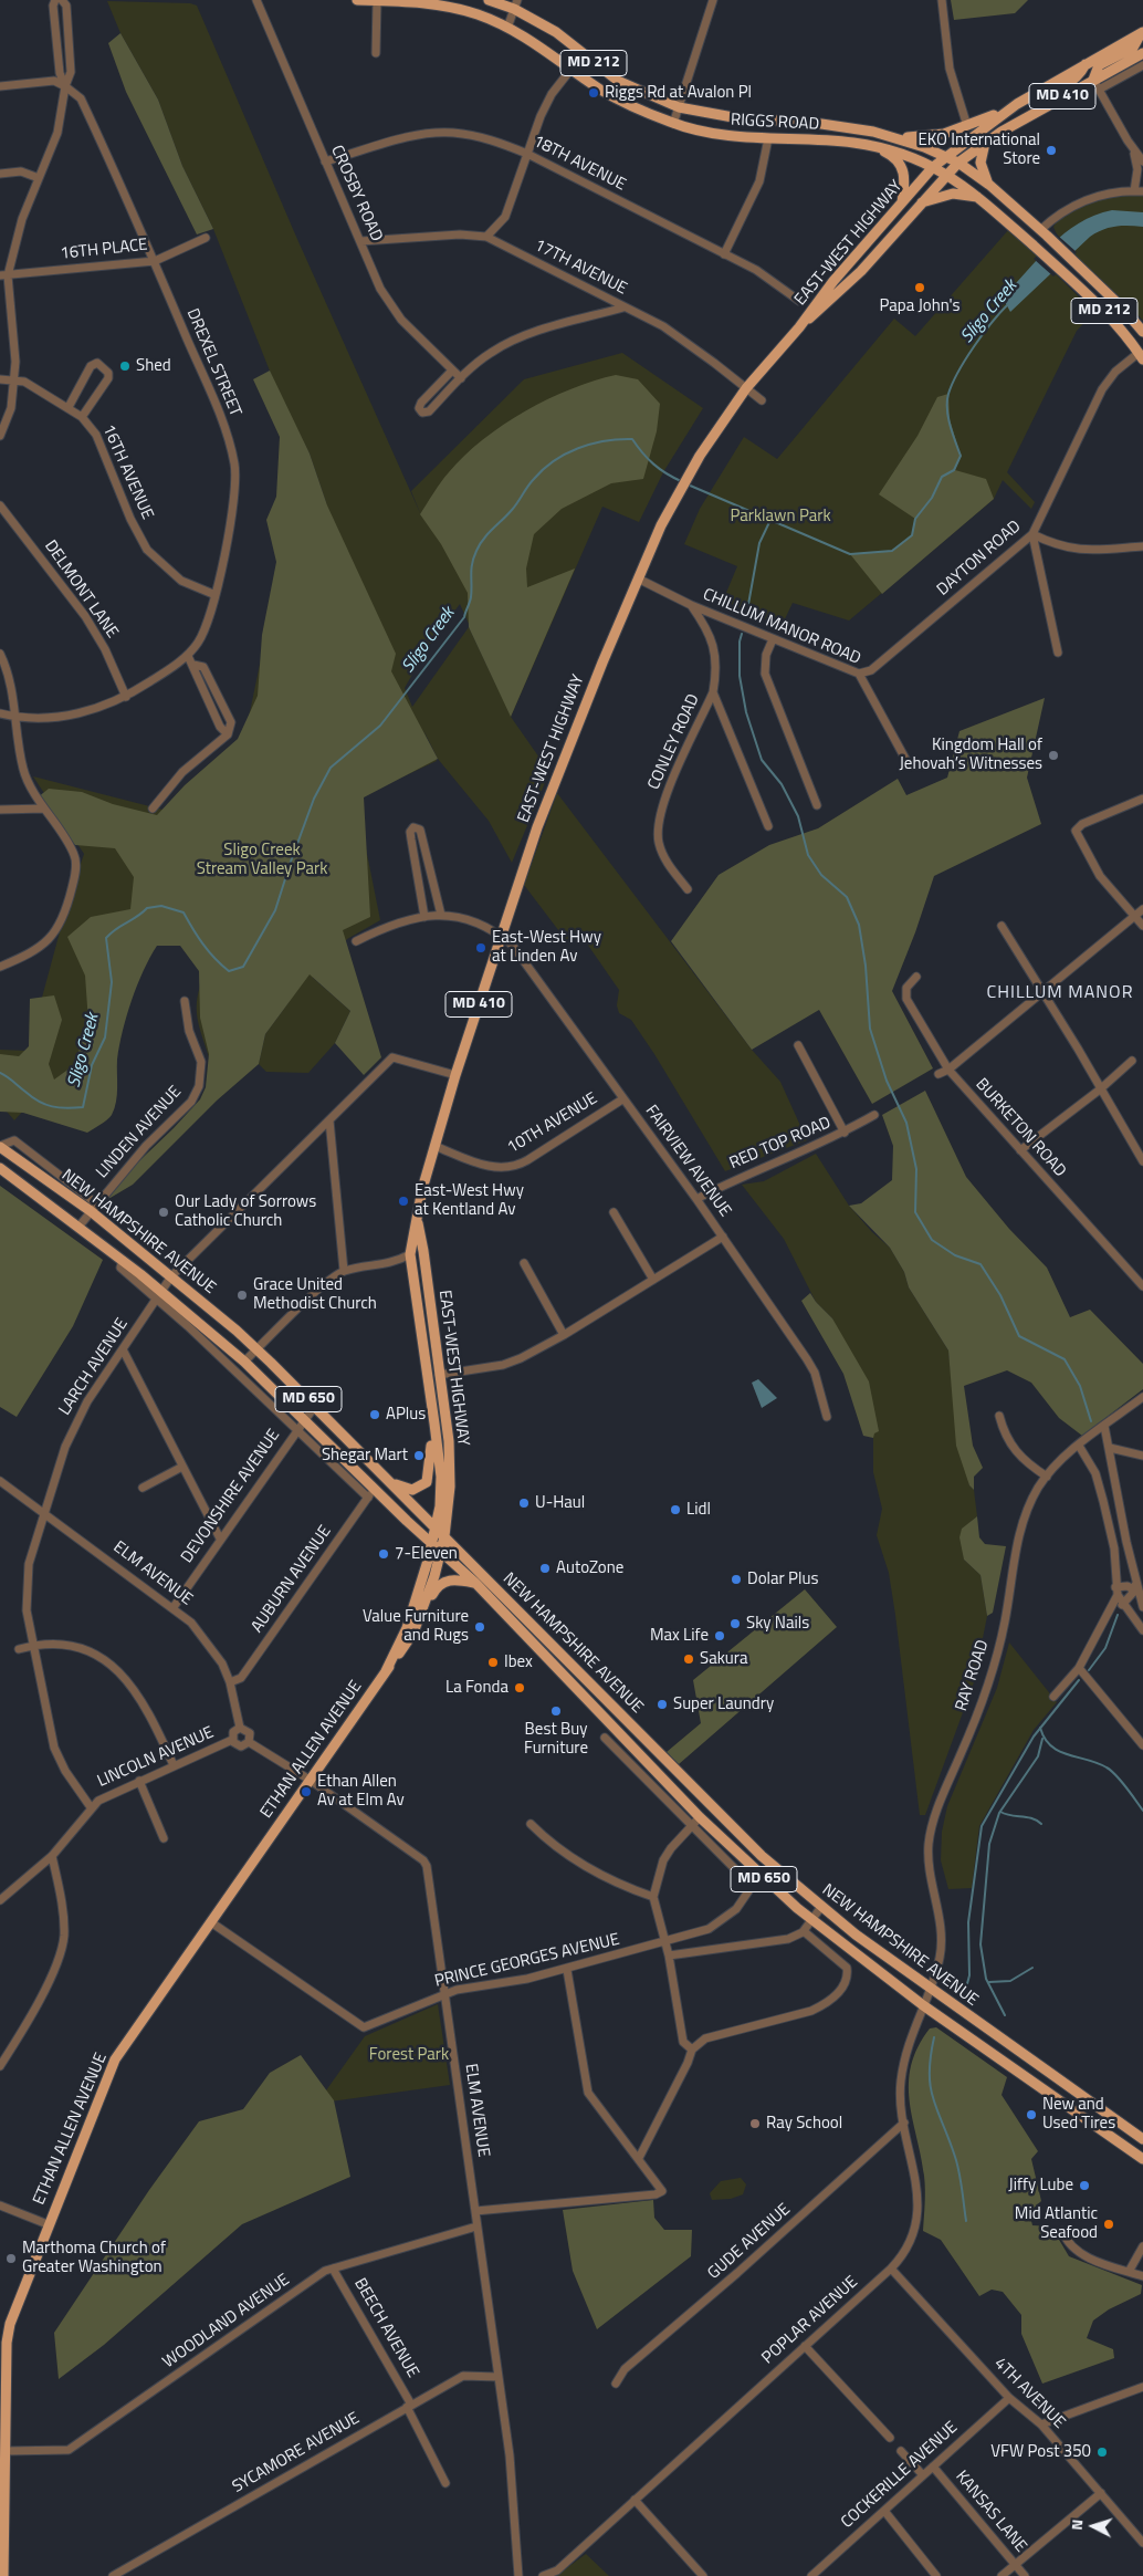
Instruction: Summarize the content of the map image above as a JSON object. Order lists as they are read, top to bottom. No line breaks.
{"streets":{"main road":["MD 212","MD 410","RIGGS ROAD","EAST-WEST HIGHWAY","NEW HAMPSHIRE AVENUE","MD 650","ETHAN ALLEN AVENUE"],"street":["18TH AVENUE","CROSBY ROAD","16TH PLACE","17TH AVENUE","DREXEL STREET","16TH AVENUE","DAYTON ROAD","DELMONT LANE","CHILLUM MANOR ROAD","CONLEY ROAD","10TH AVENUE","BURKETON ROAD","LINDEN AVENUE","RED TOP ROAD","FAIRVIEW AVENUE","LARCH AVENUE","DEVONSHIRE AVENUE","ELM AVENUE","AUBURN AVENUE","RAY ROAD","LINCOLN AVENUE","PRINCE GEORGES AVENUE","GUDE AVENUE","POPLAR AVENUE","WOODLAND AVENUE","BEECH AVENUE","4TH AVENUE","SYCAMORE AVENUE","COCKERILLE AVENUE","KANSAS LANE"]},"crossings":[["RIGGS ROAD","EAST-WEST HIGHWAY"],["RIGGS ROAD","DAYTON ROAD"],["18TH AVENUE","CROSBY ROAD"],["CROSBY ROAD","17TH AVENUE"],["EAST-WEST HIGHWAY","17TH AVENUE"],["EAST-WEST HIGHWAY","CHILLUM MANOR ROAD"],["EAST-WEST HIGHWAY","10TH AVENUE"],["EAST-WEST HIGHWAY","FAIRVIEW AVENUE"],["EAST-WEST HIGHWAY","NEW HAMPSHIRE AVENUE"],["EAST-WEST HIGHWAY","LARCH AVENUE"],["EAST-WEST HIGHWAY","ETHAN ALLEN AVENUE"],["16TH PLACE","DREXEL STREET"],["DREXEL STREET","16TH AVENUE"],["DAYTON ROAD","CHILLUM MANOR ROAD"],["CHILLUM MANOR ROAD","CONLEY ROAD"],["10TH AVENUE","FAIRVIEW AVENUE"],["LINDEN AVENUE","NEW HAMPSHIRE AVENUE"],["RED TOP ROAD","FAIRVIEW AVENUE"],["NEW HAMPSHIRE AVENUE","LARCH AVENUE"],["NEW HAMPSHIRE AVENUE","DEVONSHIRE AVENUE"],["NEW HAMPSHIRE AVENUE","AUBURN AVENUE"],["NEW HAMPSHIRE AVENUE","RAY ROAD"],["NEW HAMPSHIRE AVENUE","ETHAN ALLEN AVENUE"],["NEW HAMPSHIRE AVENUE","POPLAR AVENUE"],["LARCH AVENUE","ELM AVENUE"],["LARCH AVENUE","LINCOLN AVENUE"],["DEVONSHIRE AVENUE","ELM AVENUE"],["ELM AVENUE","AUBURN AVENUE"],["ELM AVENUE","ETHAN ALLEN AVENUE"],["ELM AVENUE","LINCOLN AVENUE"],["ELM AVENUE","PRINCE GEORGES AVENUE"],["ELM AVENUE","WOODLAND AVENUE"],["ELM AVENUE","SYCAMORE AVENUE"],["RAY ROAD","POPLAR AVENUE"],["ETHAN ALLEN AVENUE","PRINCE GEORGES AVENUE"],["ETHAN ALLEN AVENUE","WOODLAND AVENUE"],["GUDE AVENUE","POPLAR AVENUE"],["POPLAR AVENUE","4TH AVENUE"],["WOODLAND AVENUE","BEECH AVENUE"],["BEECH AVENUE","SYCAMORE AVENUE"],["4TH AVENUE","COCKERILLE AVENUE"],["COCKERILLE AVENUE","KANSAS LANE"]],"districts":["CHILLUM MANOR"],"water":["Sligo Creek"],"parks":["Parklawn Park","Sligo Creek Stream Valley Park","Forest Park"],"places":["Riggs Rd at Avalon Pl","EKO International Store","Papa John's","Shed","Kingdom Hall of Jehovah’s Witnesses","East-West Hwy at Linden Av","East-West Hwy at Kentland Av","Our Lady of Sorrows Catholic Church","Grace United Methodist Church","APlus","Shegar Mart","U-Haul","Lidl","7-Eleven","AutoZone","Dolar Plus","Sky Nails","Value Furniture and Rugs","Max Life","Sakura","Ibex","La Fonda","Super Laundry","Best Buy Furniture","Ethan Allen Av at Elm Av","New and Used Tires","Ray School","Jiffy Lube","Mid Atlantic Seafood","Marthoma Church of Greater Washington","VFW Post 350"],"north":"left"}
